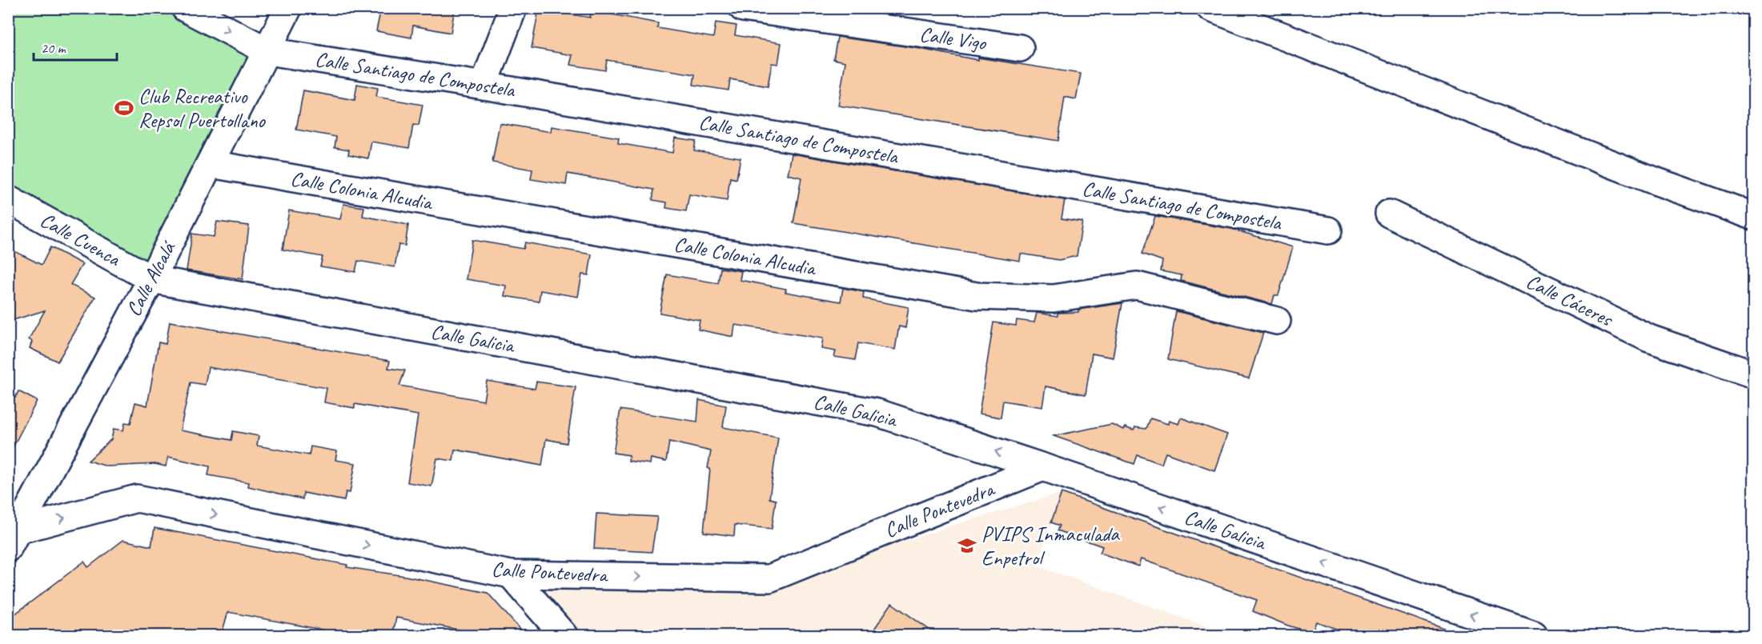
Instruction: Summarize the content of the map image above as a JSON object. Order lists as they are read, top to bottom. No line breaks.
{"streets":{"street":["Calle Vigo","Calle Santiago de Compostela","Calle Colonia Alcudia","Calle Cuenca","Calle Alcalá","Calle Cáceres","Calle Galicia","Calle Pontevedra"]},"crossings":[["Calle Santiago de Compostela","Calle Alcalá"],["Calle Colonia Alcudia","Calle Alcalá"],["Calle Cuenca","Calle Alcalá"],["Calle Cuenca","Calle Galicia"],["Calle Alcalá","Calle Galicia"],["Calle Alcalá","Calle Pontevedra"],["Calle Galicia","Calle Pontevedra"]],"one_way":["Calle Galicia","Calle Pontevedra"],"places":{"sports":["Club Recreativo Repsol Puertollano"],"school or university":["PVIPS Inmaculada Enpetrol"]},"scale_bar":"20 m"}
